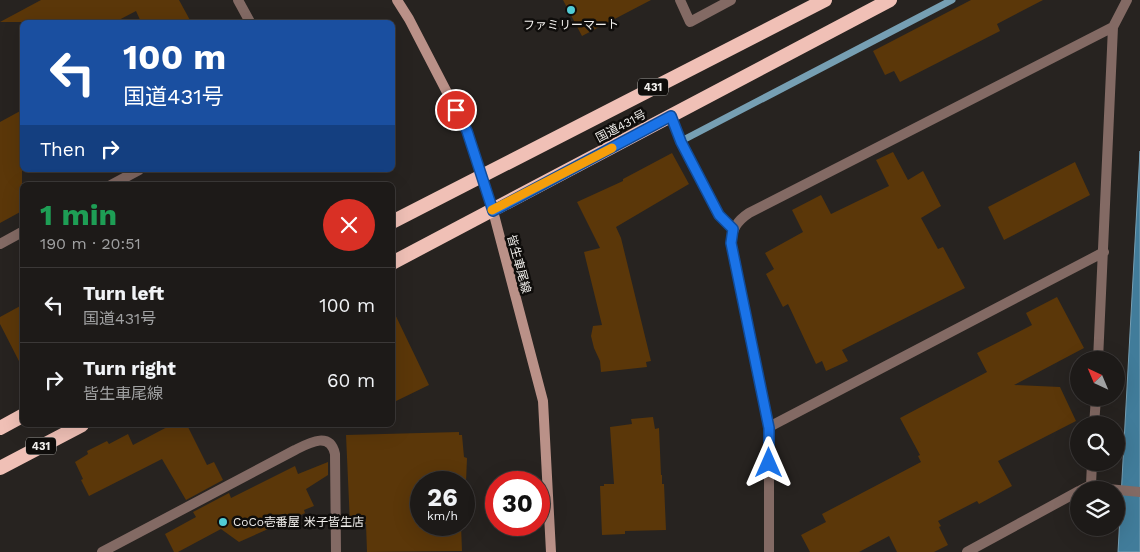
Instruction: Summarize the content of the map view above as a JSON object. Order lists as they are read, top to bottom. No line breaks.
{"streets":{"highway":["431","国道431号"],"main road":["皆生車尾線"]},"crossings":[["国道431号","皆生車尾線"]],"places":["ファミリーマート","CoCo壱番屋 米子皆生店"],"north":"top left","page":{"turn":["100 m","国道431号"],"then":"Then","heading":["1 min","190 m · 20:51"],"list":[{"name":"Turn left","note":"国道431号","value":"100 m"},{"name":"Turn right","note":"皆生車尾線","value":"60 m"}],"speed":"26 km/h","limit":"30"}}
